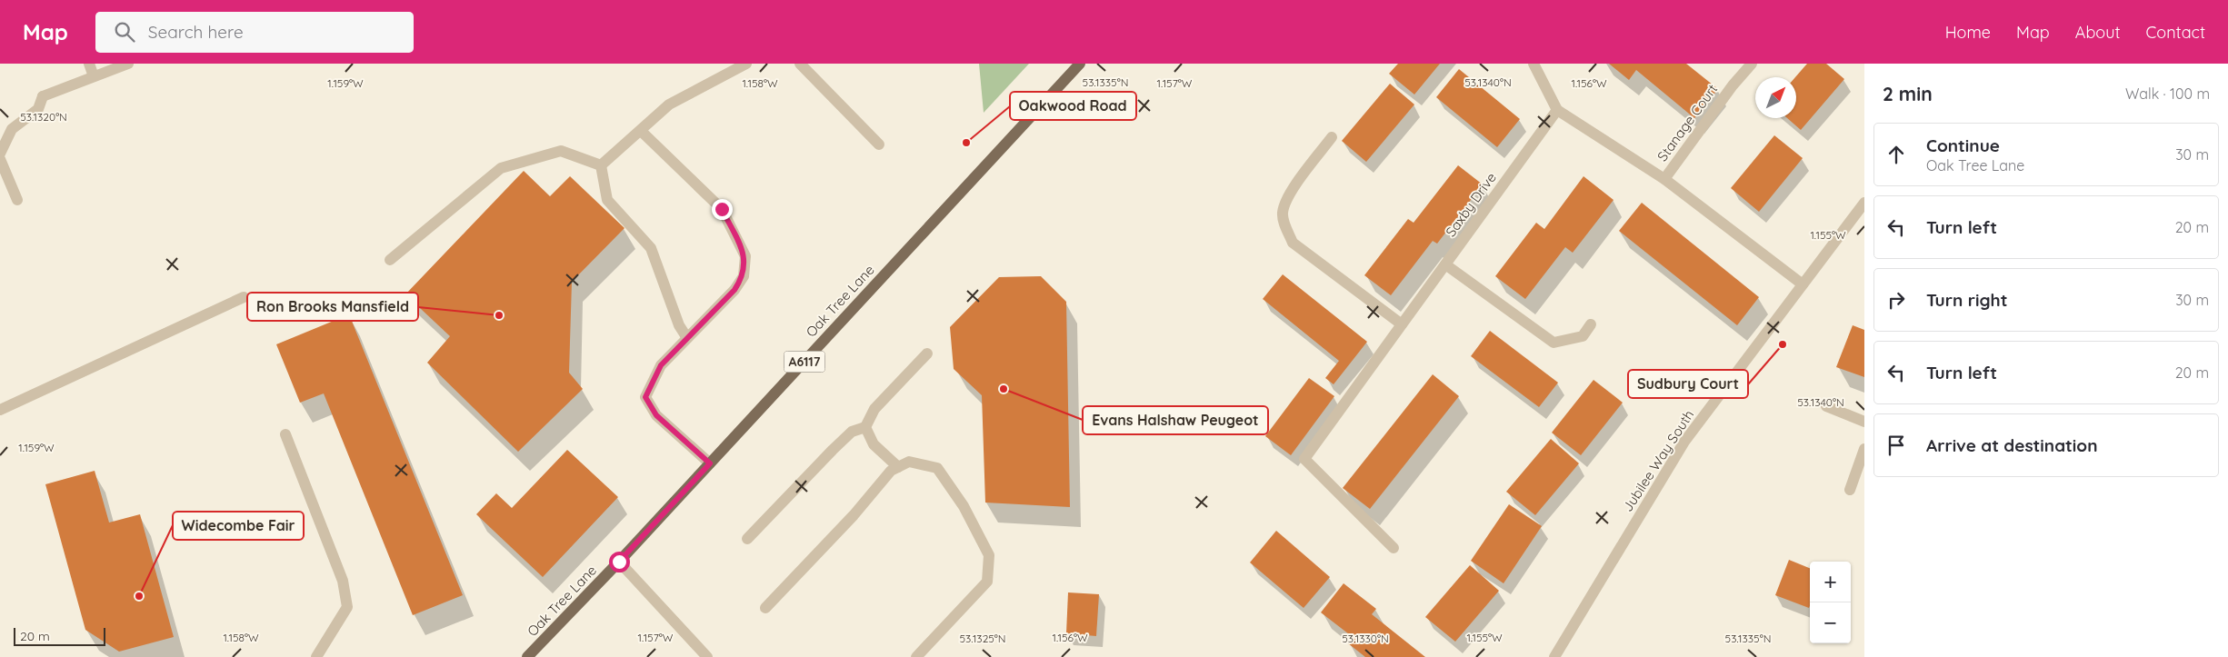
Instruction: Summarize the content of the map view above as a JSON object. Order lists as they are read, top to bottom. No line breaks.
{"streets":{"main road":["Oak Tree Lane","A6117"],"street":["Stanage Court","Saxby Drive","Jubilee Way South"]},"places":["Oakwood Road","Ron Brooks Mansfield","Sudbury Court","Evans Halshaw Peugeot","Widecombe Fair"],"scale_bar":"20 m","north":"top right","page":{"header":"Map","search":"Search here","nav":["Home","Map","About","Contact"],"heading":["2 min","Walk · 100 m"],"list":[["Continue","Oak Tree Lane","30 m"],["Turn left","20 m"],["Turn right","30 m"],["Turn left","20 m"],"Arrive at destination"],"map_buttons":["+","−"],"scale":"20 m"},"coordinates":["53.1335°N","53.1340°N","1.159°W","1.158°W","1.157°W","1.156°W","53.1320°N","1.155°W","53.1325°N","53.1330°N"]}
